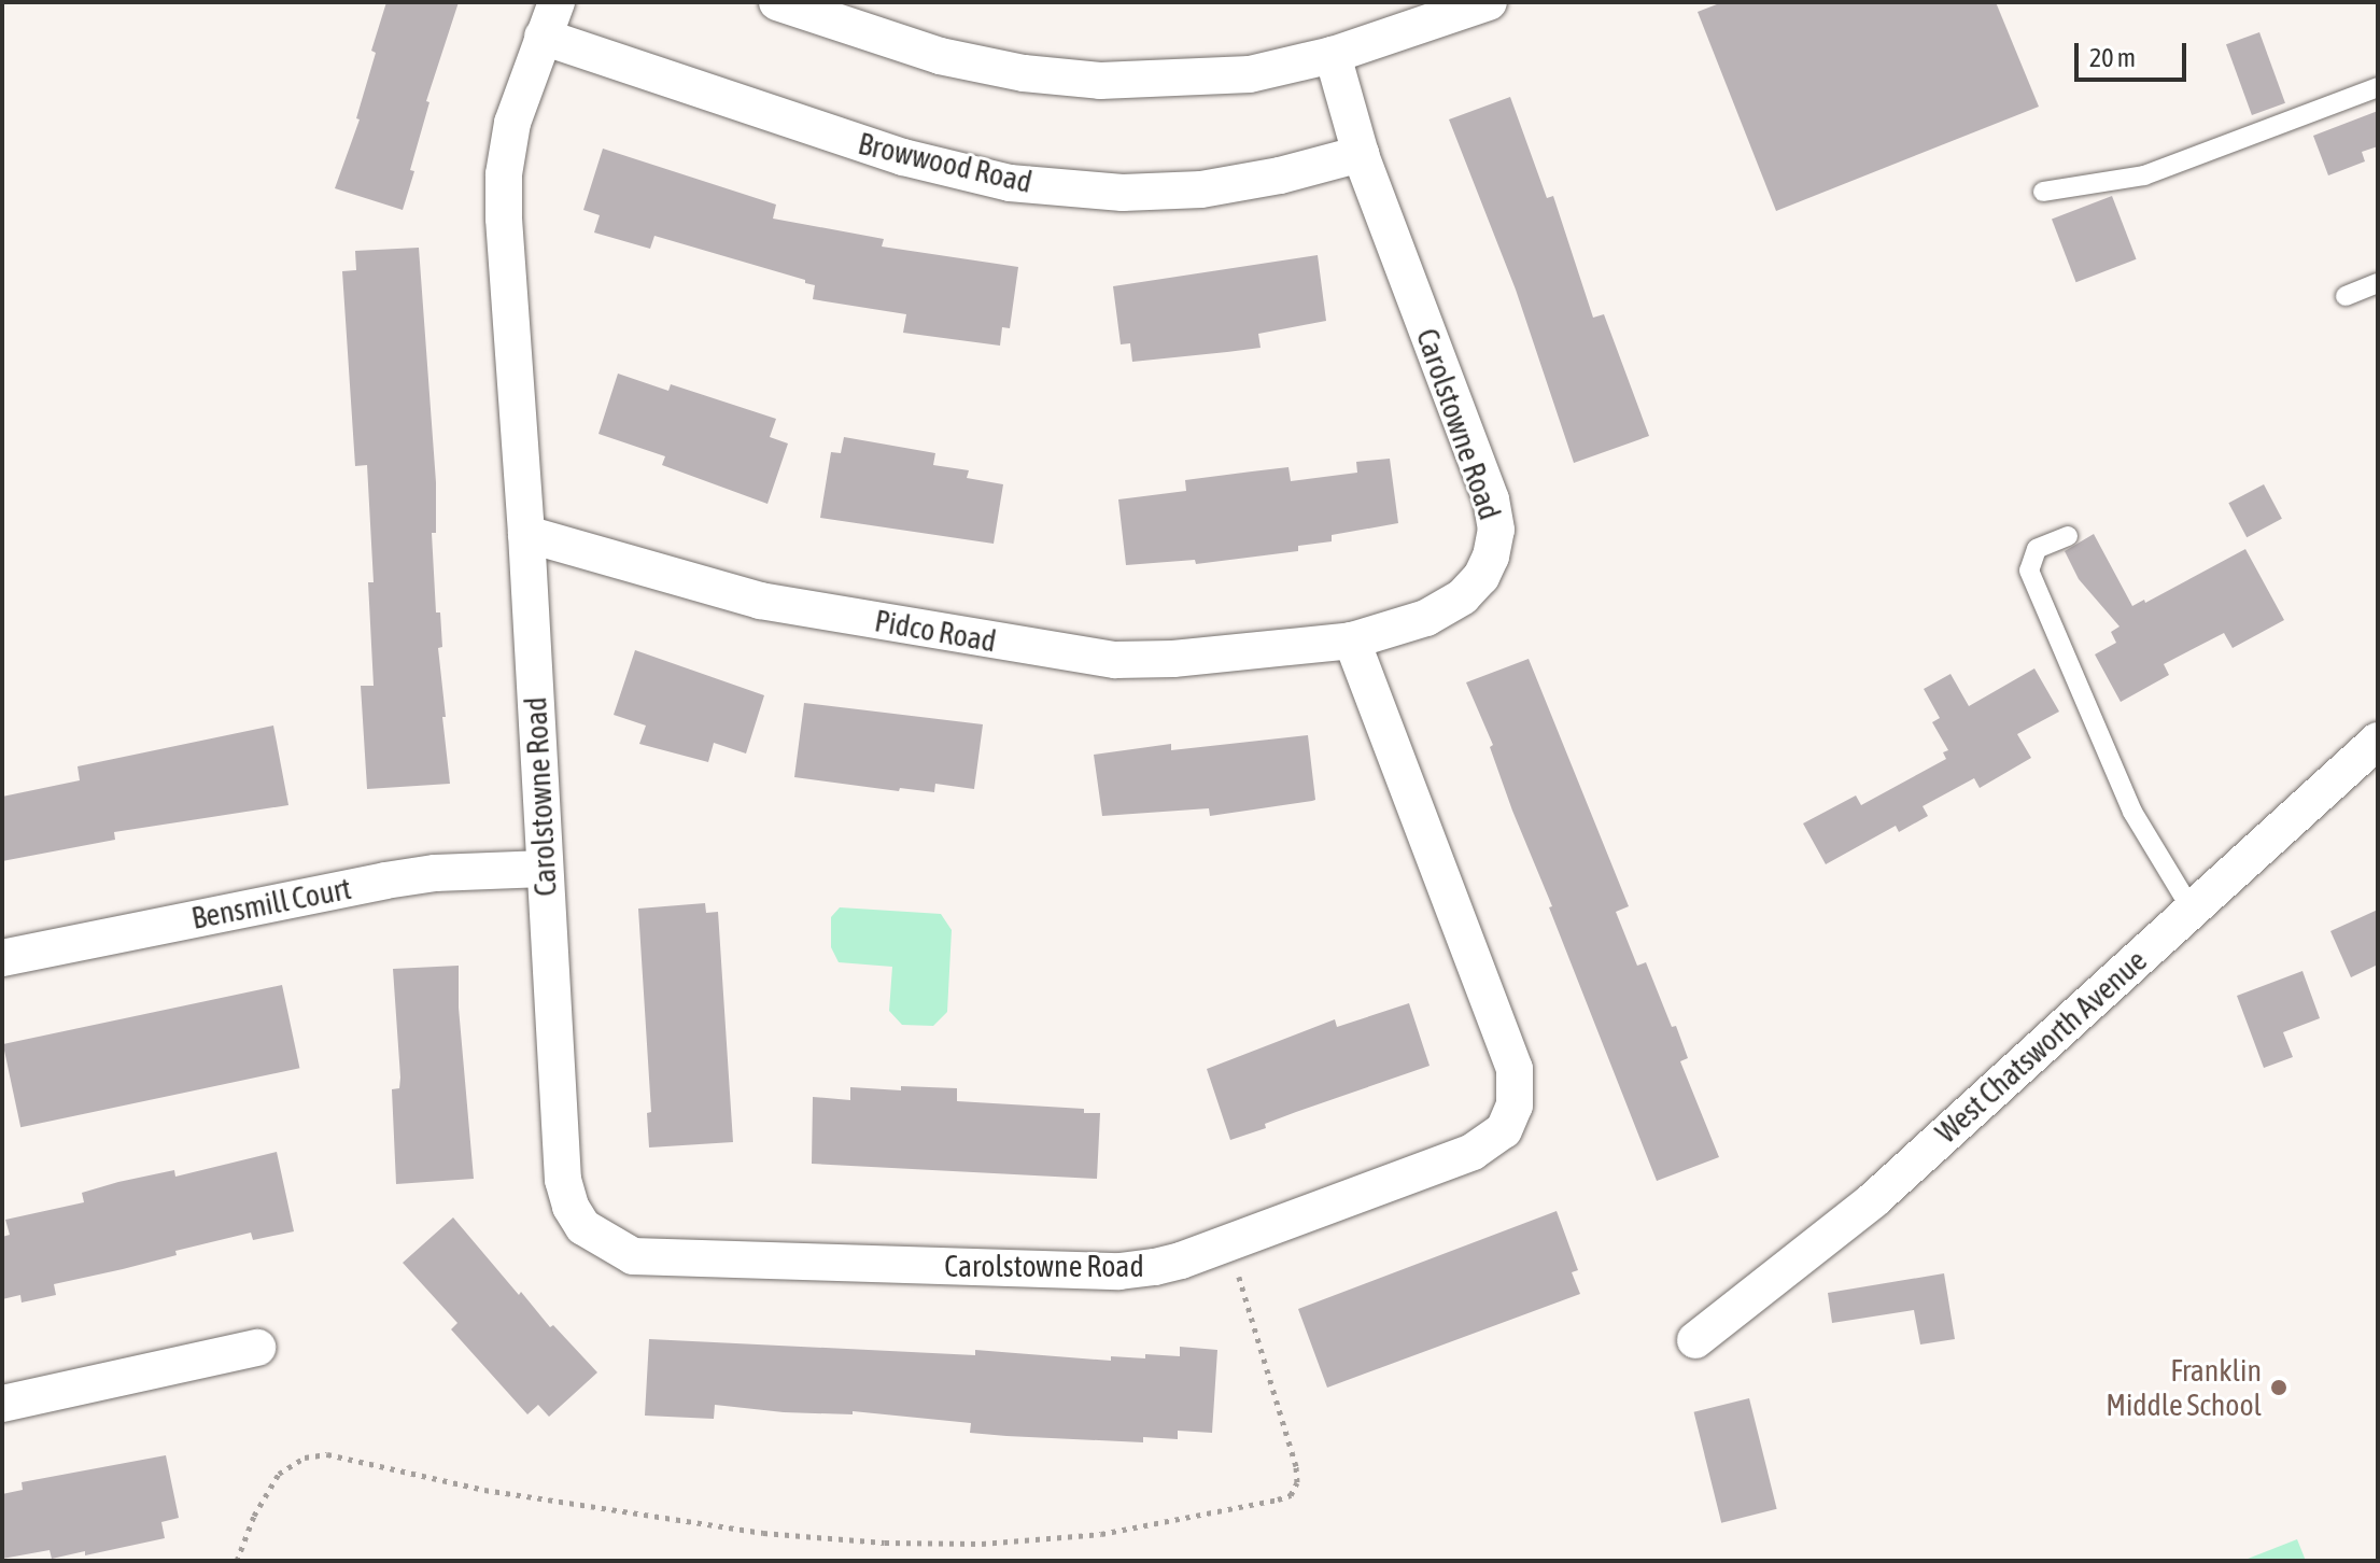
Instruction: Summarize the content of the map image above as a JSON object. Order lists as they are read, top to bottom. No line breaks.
{"streets":{"street":["Browwood Road","Carolstowne Road","Pidco Road","Bensmill Court","West Chatsworth Avenue"]},"crossings":[["Browwood Road","Carolstowne Road"],["Carolstowne Road","Pidco Road"],["Carolstowne Road","Bensmill Court"]],"places":["Franklin Middle School"],"scale_bar":"20 m"}
